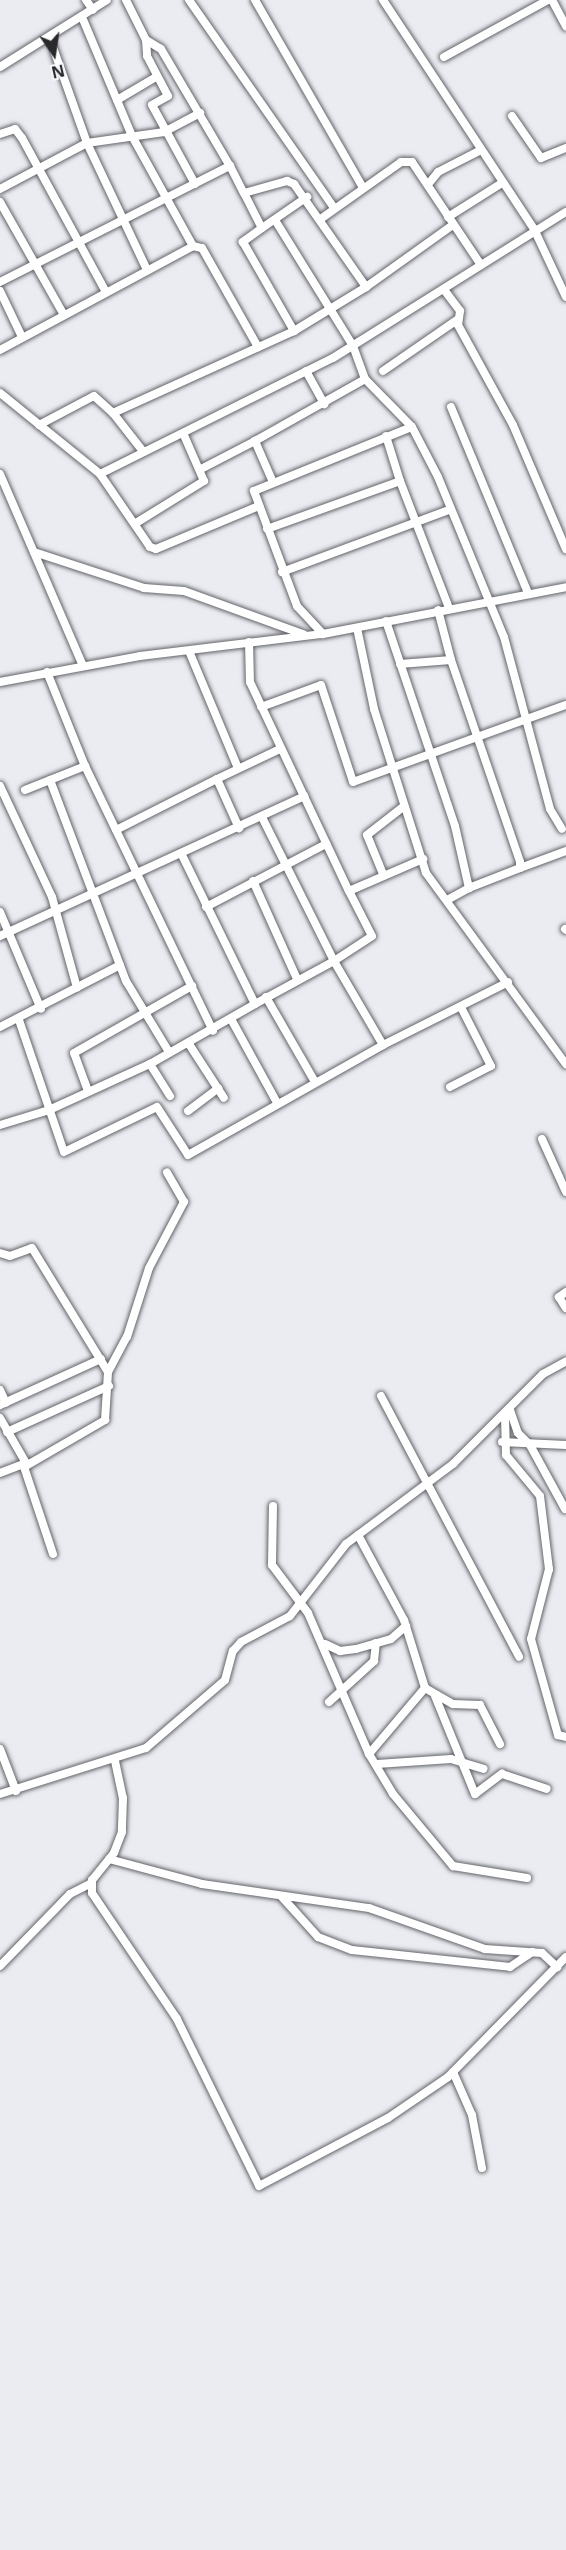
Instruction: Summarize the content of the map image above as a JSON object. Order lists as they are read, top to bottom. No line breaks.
{"north":"bottom"}
